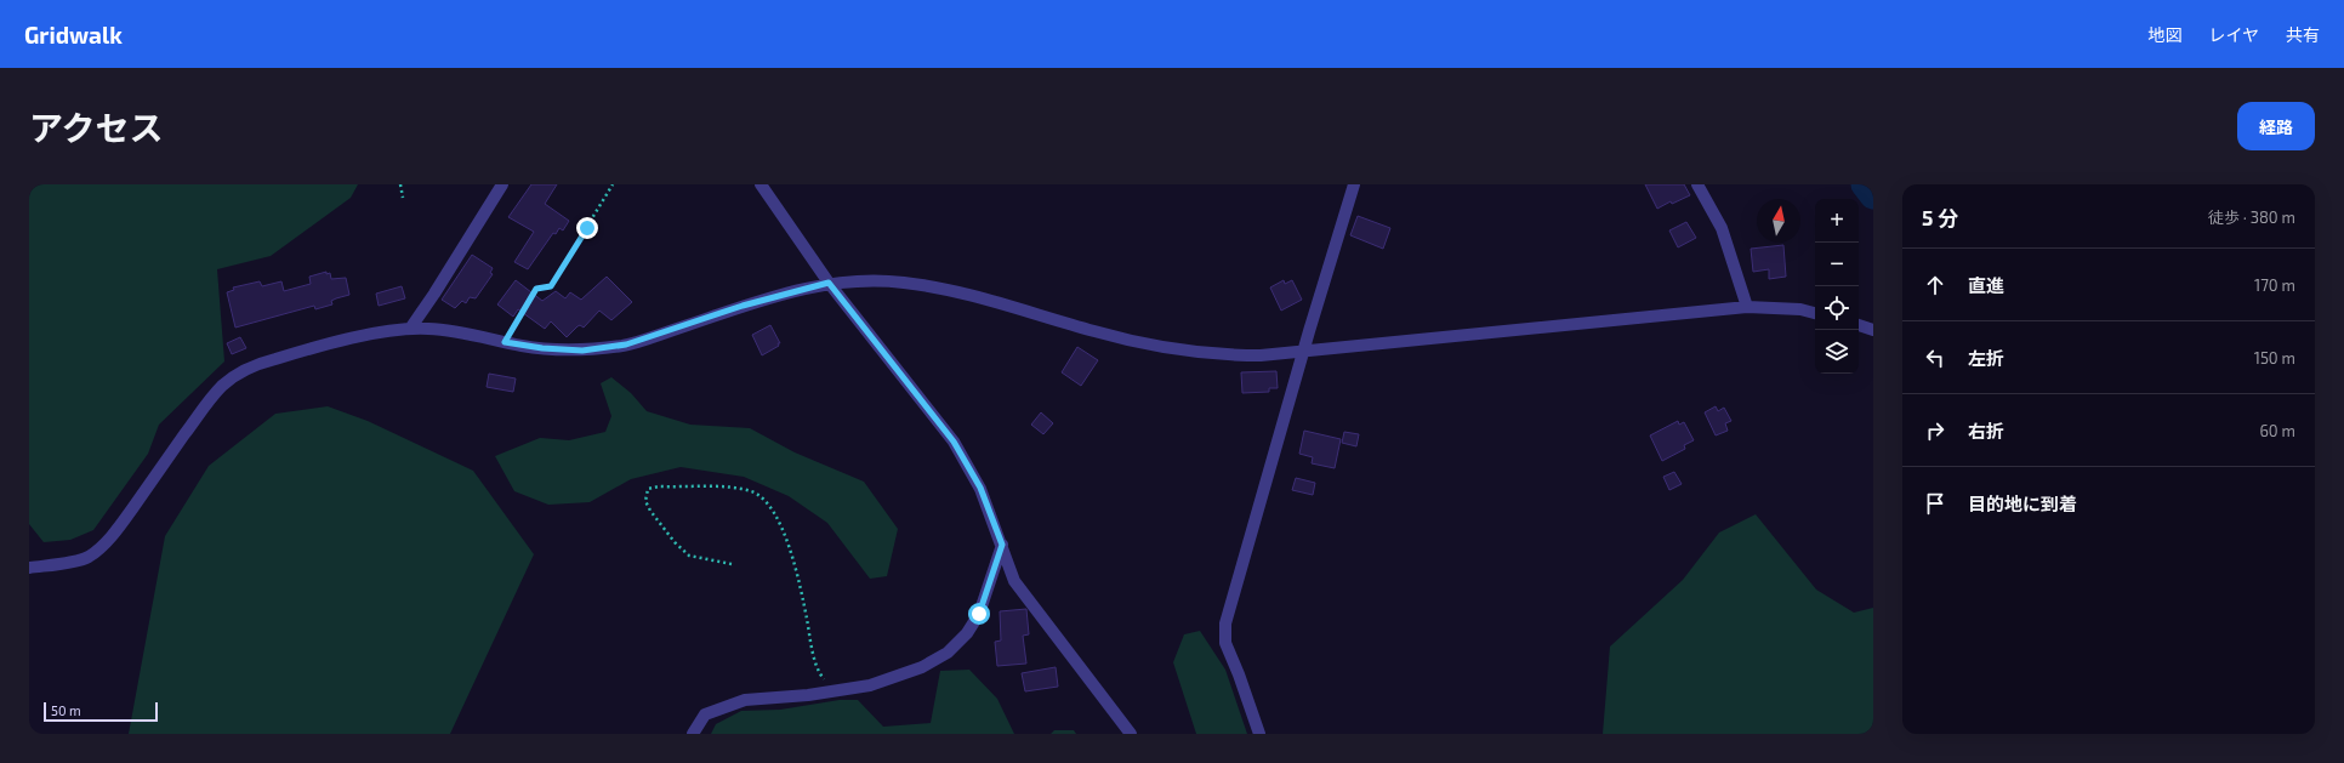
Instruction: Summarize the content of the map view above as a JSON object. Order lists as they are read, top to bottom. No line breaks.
{"scale_bar":"50 m","north":"top","page":{"header":"Gridwalk","nav":["地図","レイヤ","共有"],"title":"アクセス","buttons":"経路","heading":["5 分","徒歩 · 380 m"],"map_buttons":["+","−"],"list":[["直進","170 m"],["左折","150 m"],["右折","60 m"],"目的地に到着"],"scale":"50 m"}}
